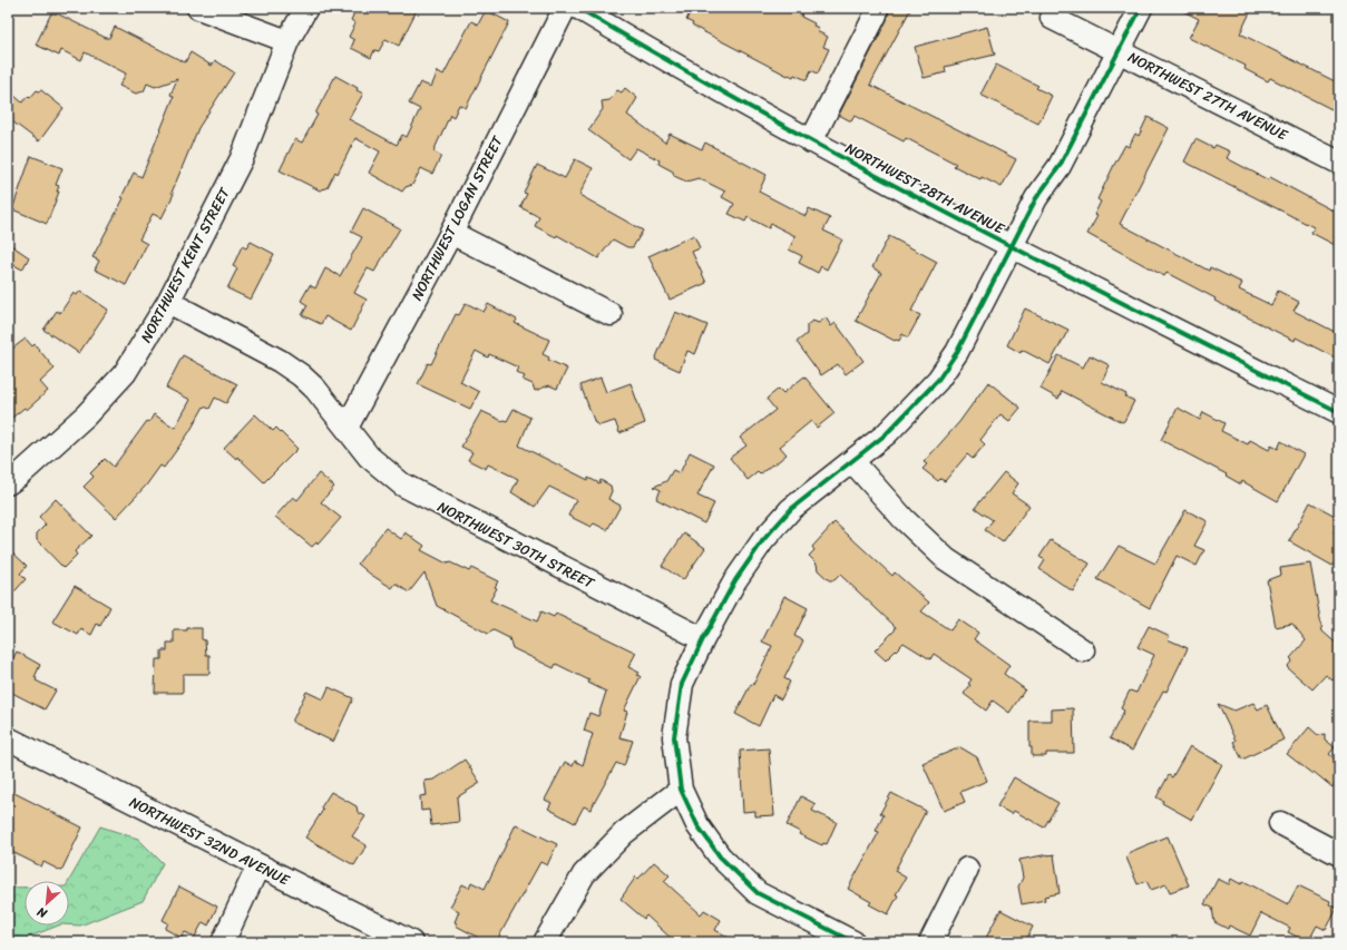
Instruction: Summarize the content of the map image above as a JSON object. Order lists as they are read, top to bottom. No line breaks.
{"streets":{"street":["NORTHWEST 27TH AVENUE","NORTHWEST 28TH AVENUE","NORTHWEST LOGAN STREET","NORTHWEST KENT STREET","NORTHWEST 30TH STREET","NORTHWEST 32ND AVENUE"]},"crossings":[["NORTHWEST LOGAN STREET","NORTHWEST 30TH STREET"],["NORTHWEST KENT STREET","NORTHWEST 30TH STREET"]],"north":"bottom left"}
